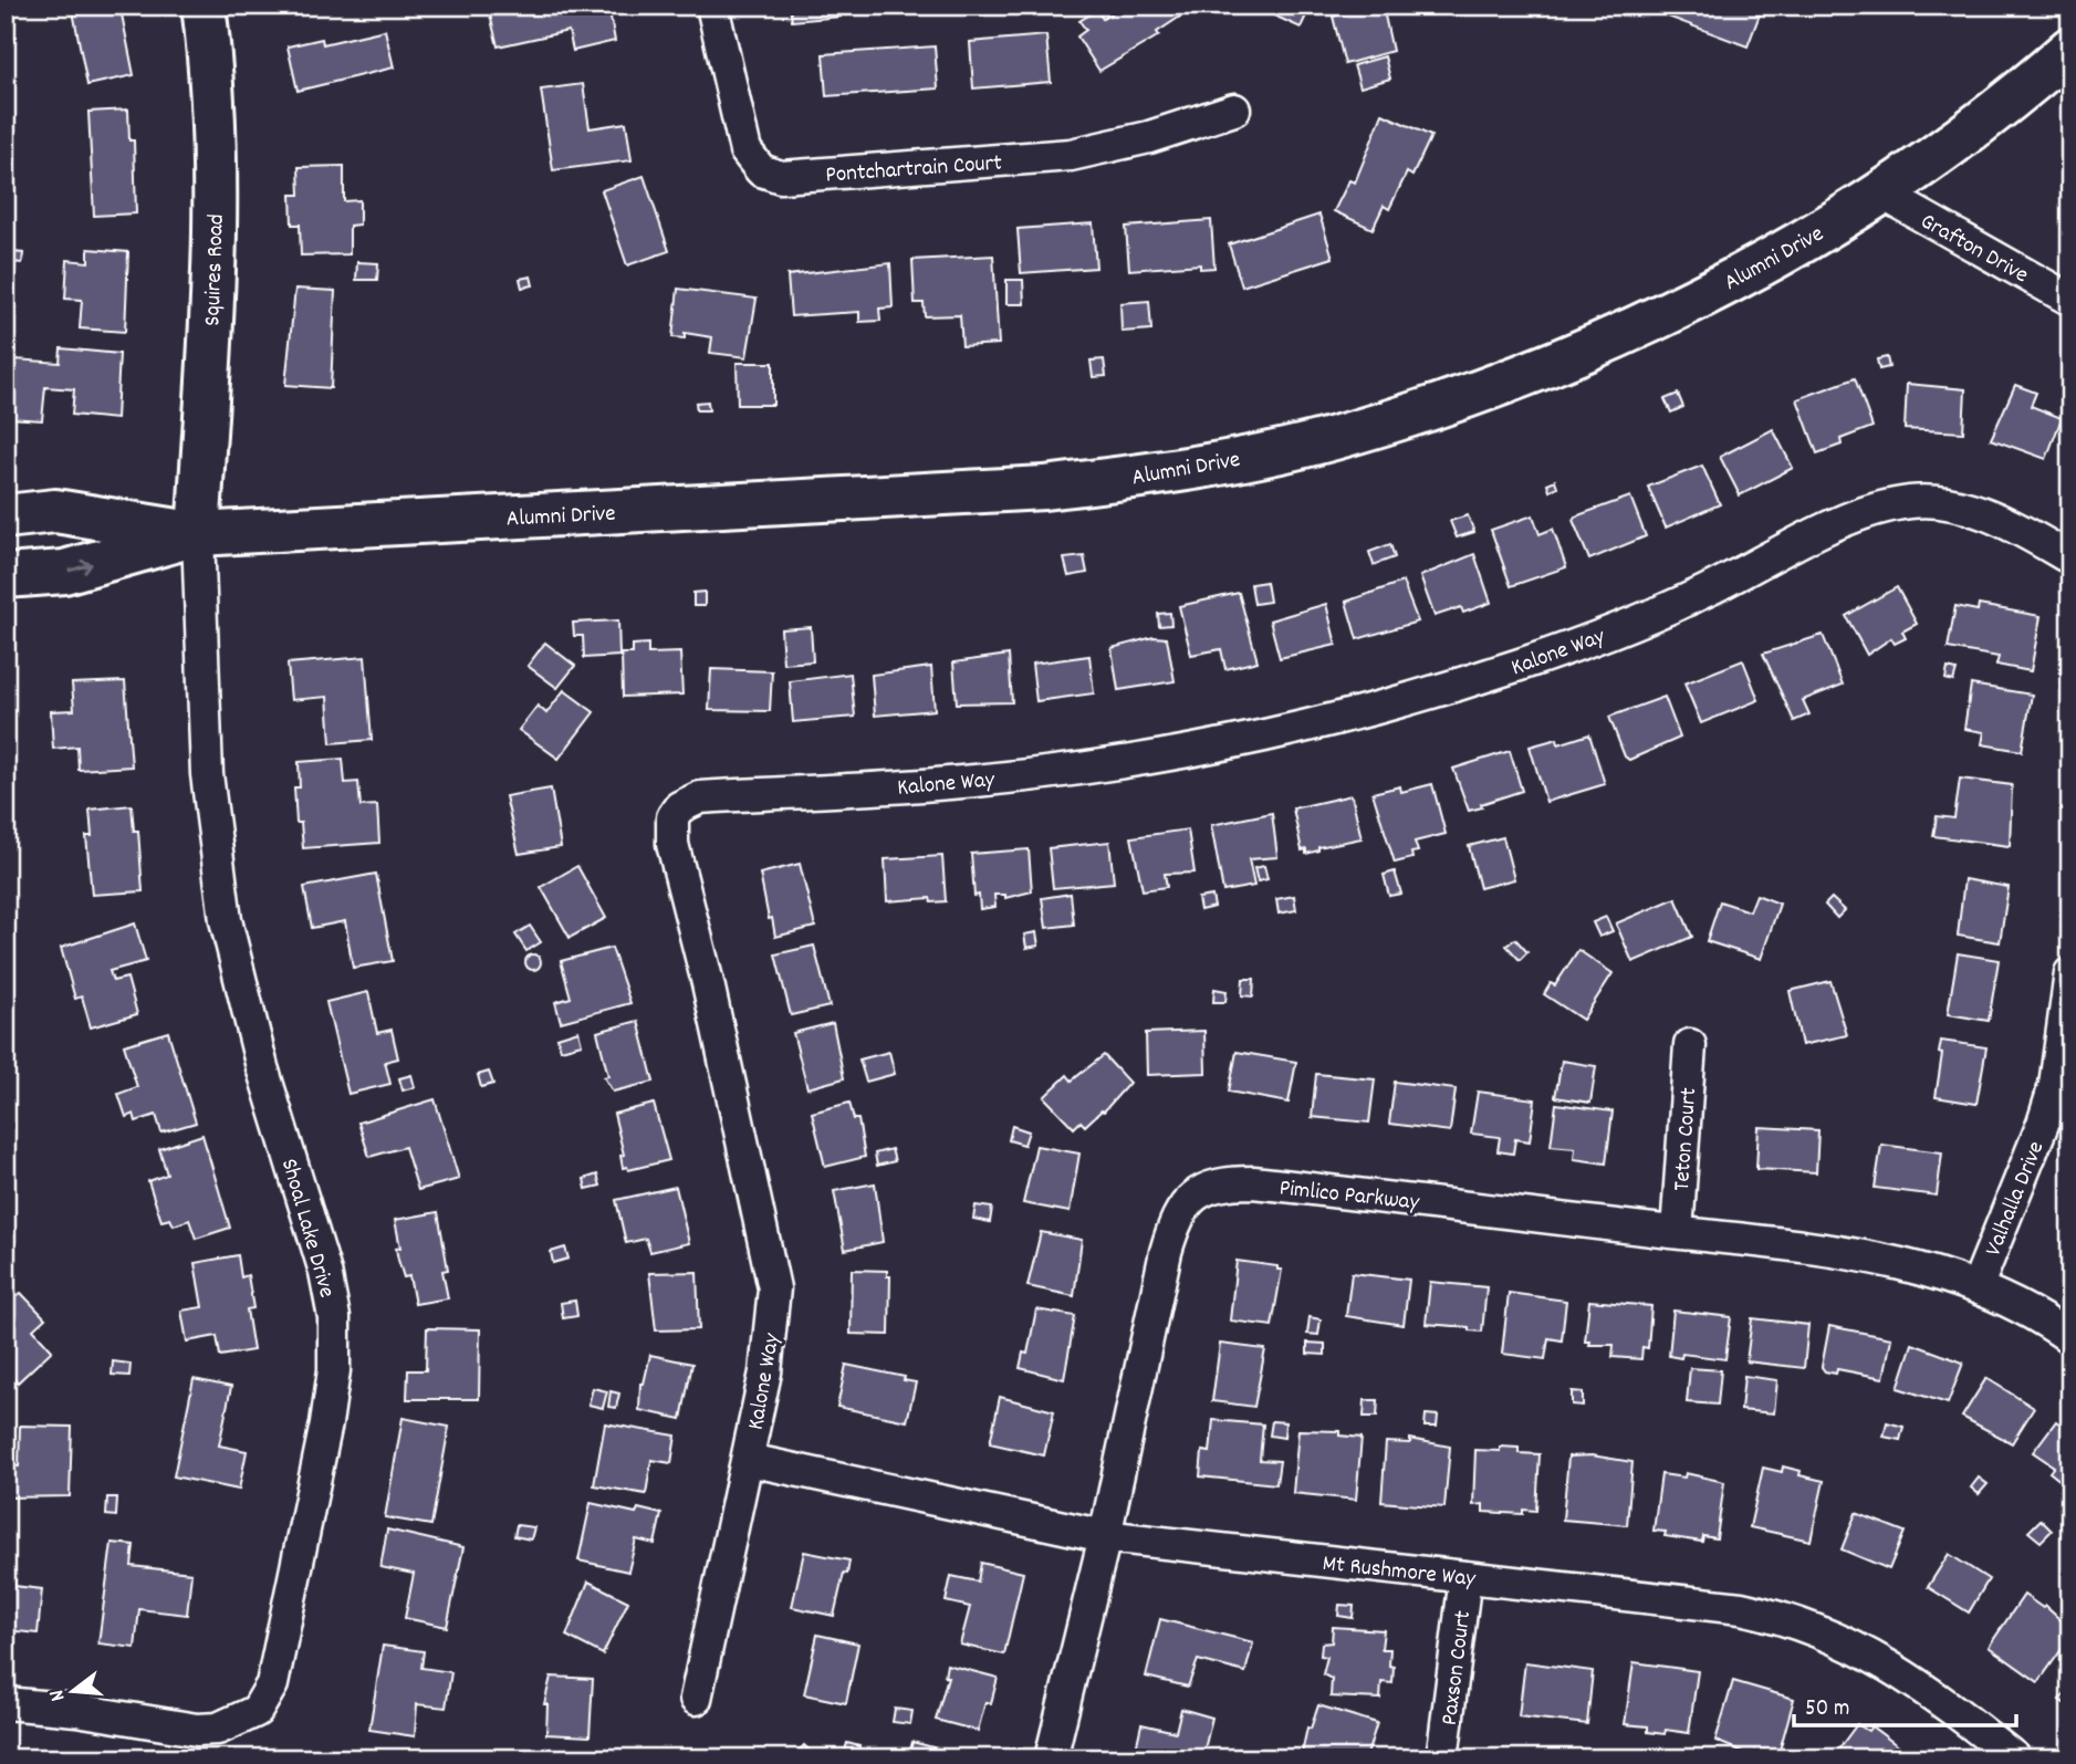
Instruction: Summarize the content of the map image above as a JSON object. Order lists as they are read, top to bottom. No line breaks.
{"streets":{"street":["Pontchartrain Court","Grafton Drive","Alumni Drive","Squires Road","Kalone Way","Teton Court","Pimlico Parkway","Valhalla Drive","Shoal Lake Drive","Mt Rushmore Way","Paxson Court"]},"crossings":[["Grafton Drive","Alumni Drive"],["Alumni Drive","Squires Road"],["Alumni Drive","Shoal Lake Drive"],["Squires Road","Shoal Lake Drive"],["Kalone Way","Mt Rushmore Way"],["Teton Court","Pimlico Parkway"],["Pimlico Parkway","Valhalla Drive"],["Pimlico Parkway","Mt Rushmore Way"],["Mt Rushmore Way","Paxson Court"]],"scale_bar":"50 m","north":"left"}
